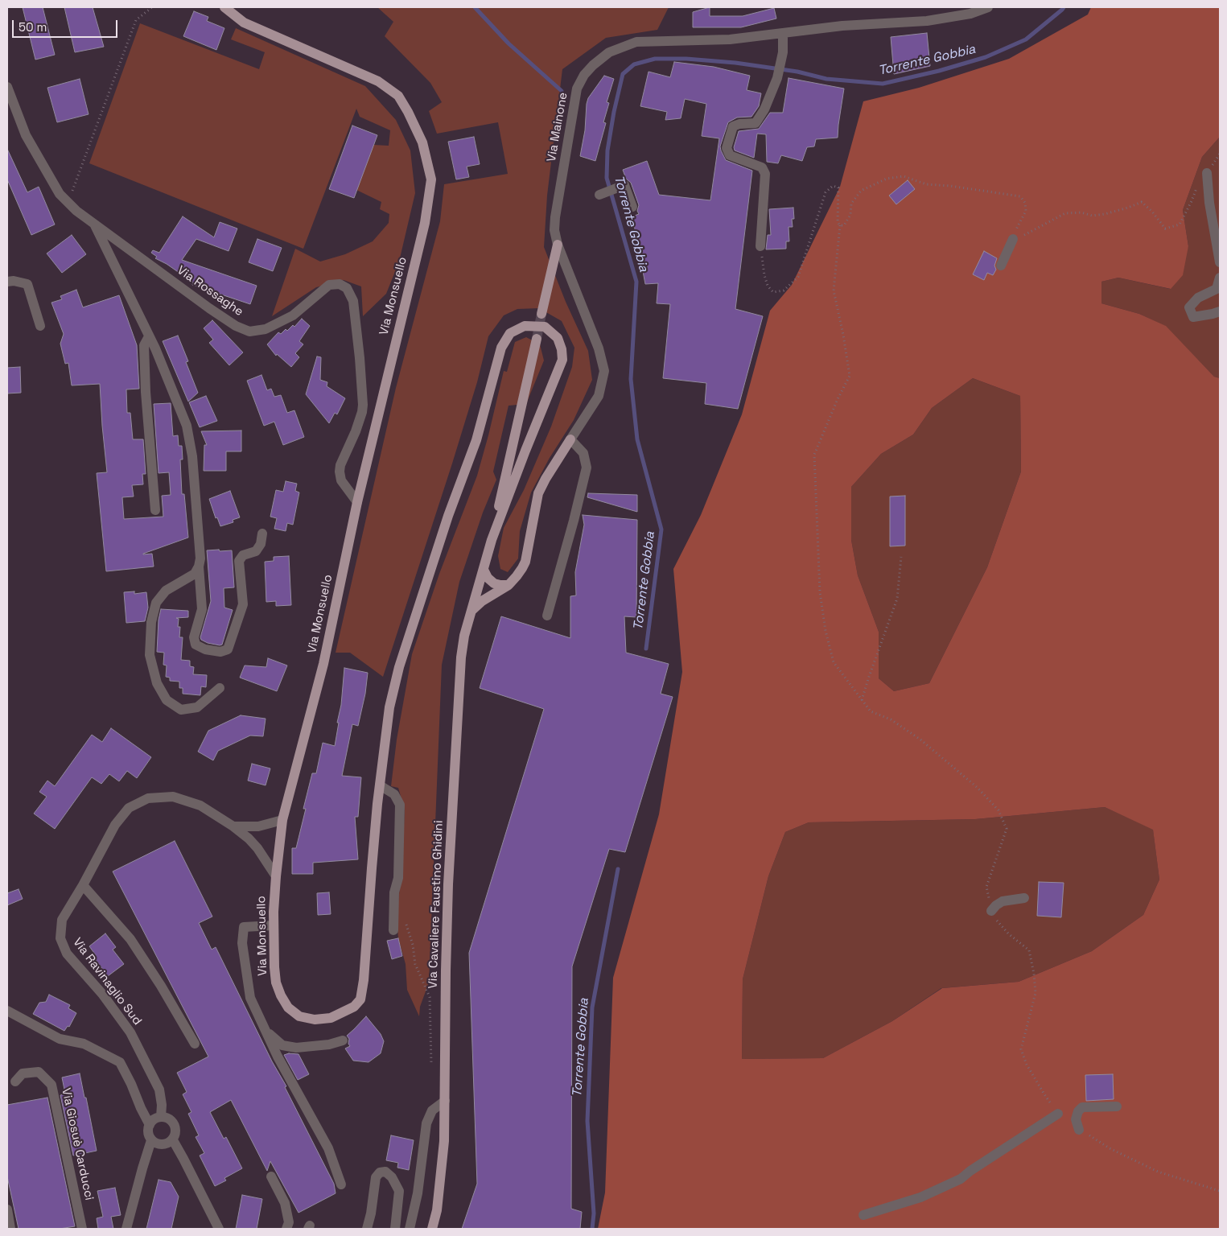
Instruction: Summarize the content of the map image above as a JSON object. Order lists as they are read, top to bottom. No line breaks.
{"streets":{"main road":["Via Monsuello","Via Cavaliere Faustino Ghidini"],"street":["Via Mainone","Via Rossaghe","Via Ravinaglio Sud","Via Giosuè Carducci"]},"crossings":[["Via Rossaghe","Via Monsuello"],["Via Monsuello","Via Cavaliere Faustino Ghidini"],["Via Monsuello","Via Ravinaglio Sud"]],"water":["Torrente Gobbia"],"scale_bar":"50 m"}
